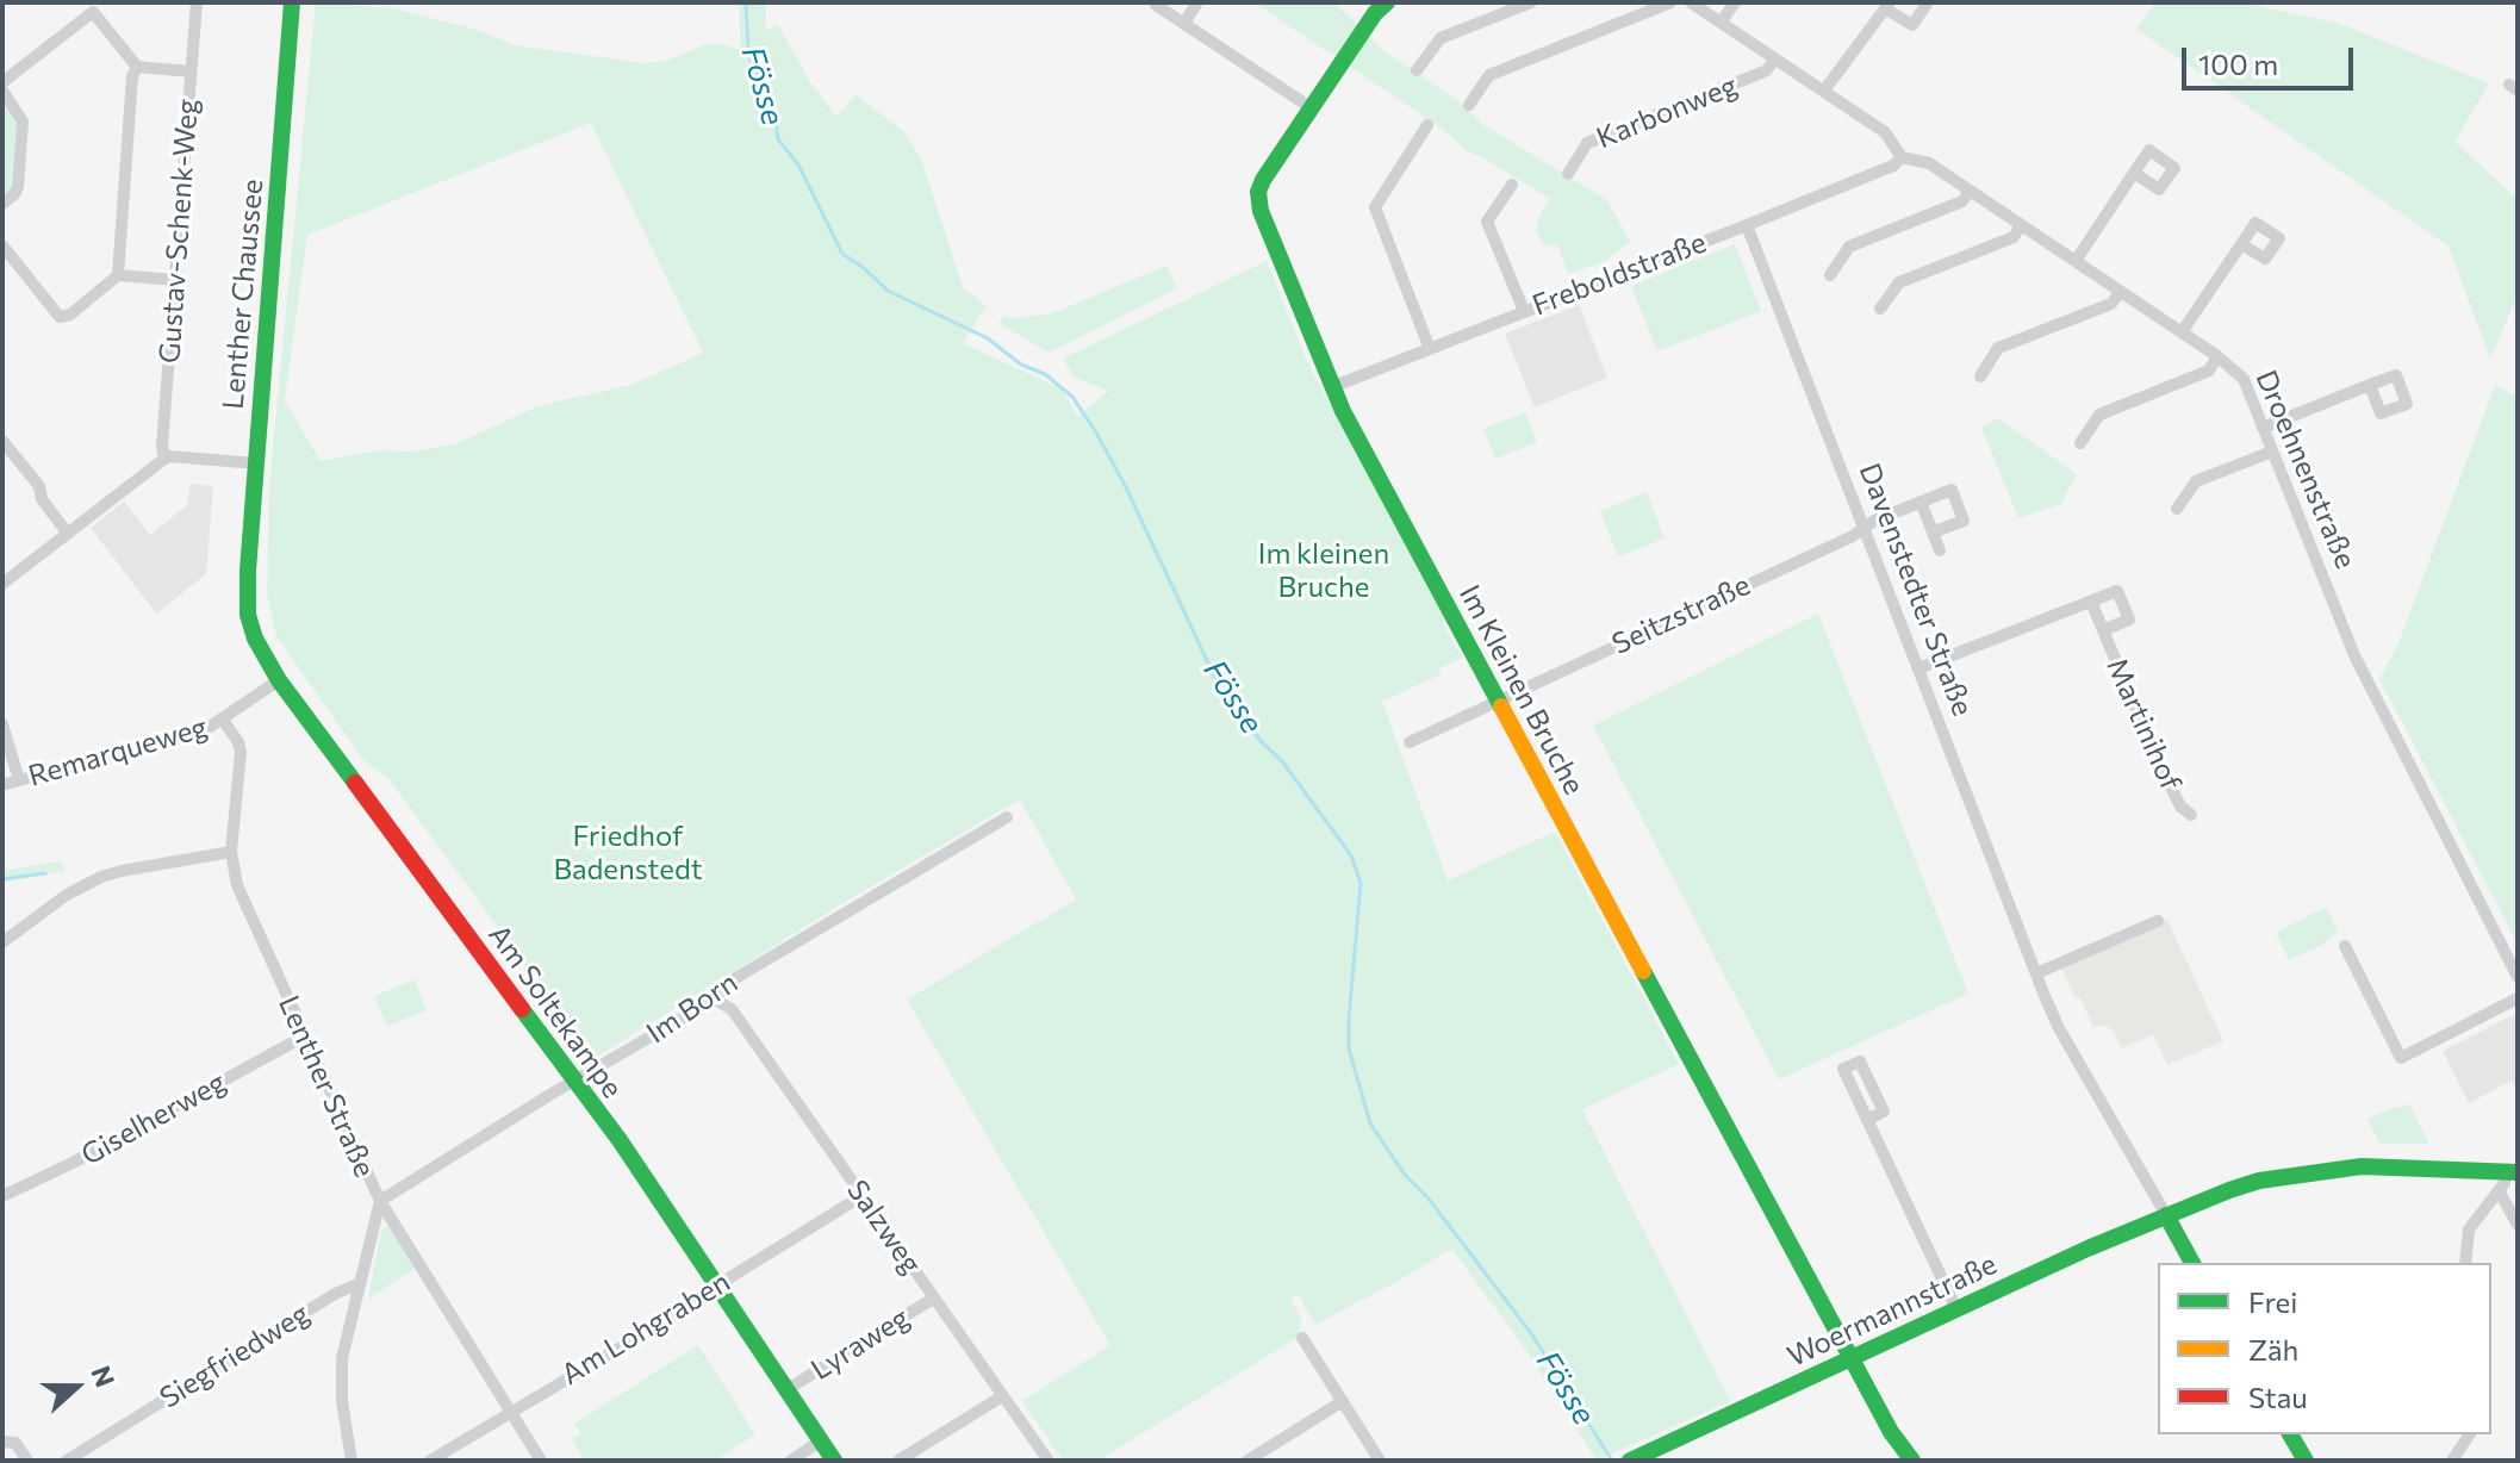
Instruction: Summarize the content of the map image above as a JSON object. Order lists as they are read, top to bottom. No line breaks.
{"streets":{"street":["Karbonweg","Gustav-Schenk-Weg","Freboldstraße","Lenther Chaussee","Droehnenstraße","Davenstedter Straße","Seitzstraße","Im Kleinen Bruche","Martinihof","Remarqueweg","Im Born","Am Soltekampe","Lenther Straße","Giselherweg","Salzweg","Woermannstraße","Am Lohgraben","Lyraweg","Siegfriedweg"]},"crossings":[["Karbonweg","Droehnenstraße"],["Freboldstraße","Droehnenstraße"],["Freboldstraße","Davenstedter Straße"],["Freboldstraße","Im Kleinen Bruche"],["Lenther Chaussee","Am Soltekampe"],["Davenstedter Straße","Seitzstraße"],["Davenstedter Straße","Woermannstraße"],["Seitzstraße","Im Kleinen Bruche"],["Im Kleinen Bruche","Woermannstraße"],["Remarqueweg","Am Soltekampe"],["Remarqueweg","Lenther Straße"],["Im Born","Am Soltekampe"],["Im Born","Lenther Straße"],["Im Born","Salzweg"],["Am Soltekampe","Am Lohgraben"],["Am Soltekampe","Lyraweg"],["Lenther Straße","Giselherweg"],["Lenther Straße","Siegfriedweg"],["Salzweg","Am Lohgraben"],["Salzweg","Lyraweg"]],"water":["Fösse"],"parks":["Im kleinen Bruche","Friedhof Badenstedt"],"legend":["Frei","Zäh","Stau"],"scale_bar":"100 m","north":"right"}
